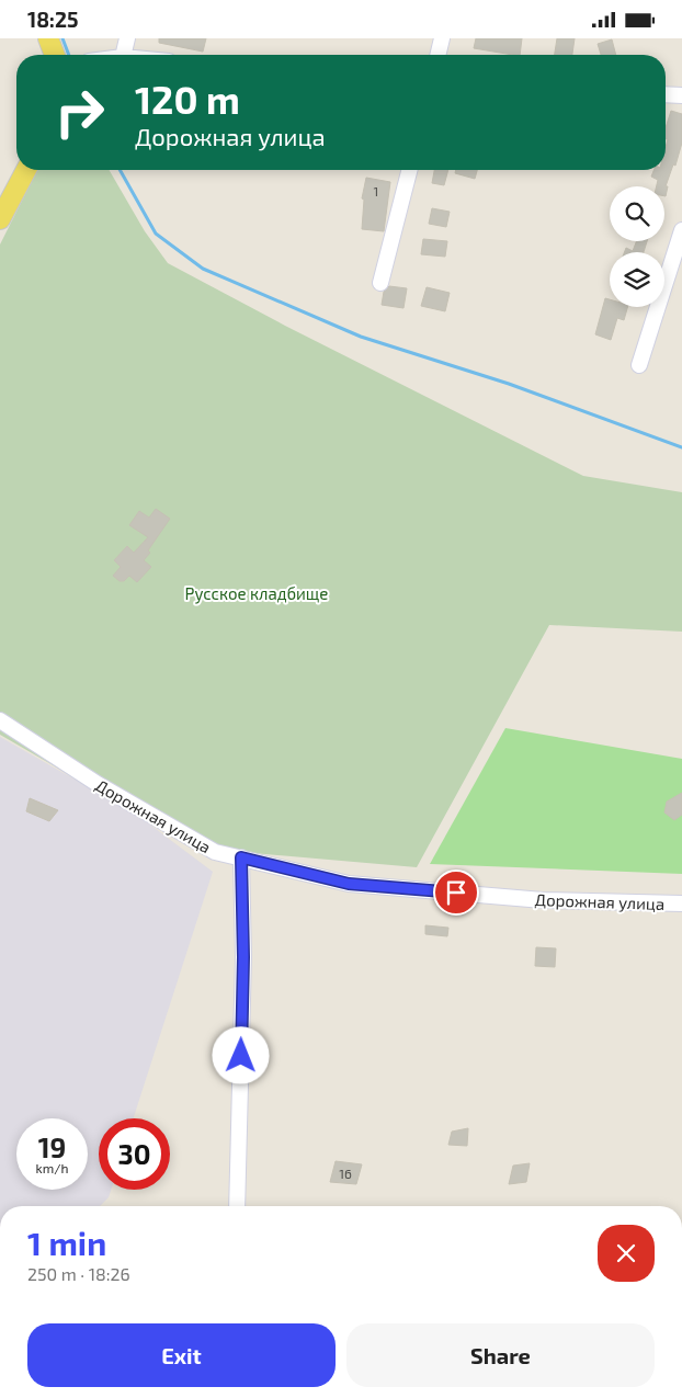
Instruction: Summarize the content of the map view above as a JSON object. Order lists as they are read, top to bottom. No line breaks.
{"streets":{"street":["Дорожная улица"]},"parks":["Русское кладбище"],"house_numbers":["1","16"],"page":{"status":"18:25","turn":["120 m","Дорожная улица"],"speed":"19 km/h","limit":"30","heading":["1 min","250 m · 18:26"],"buttons":["Exit","Share"]}}
